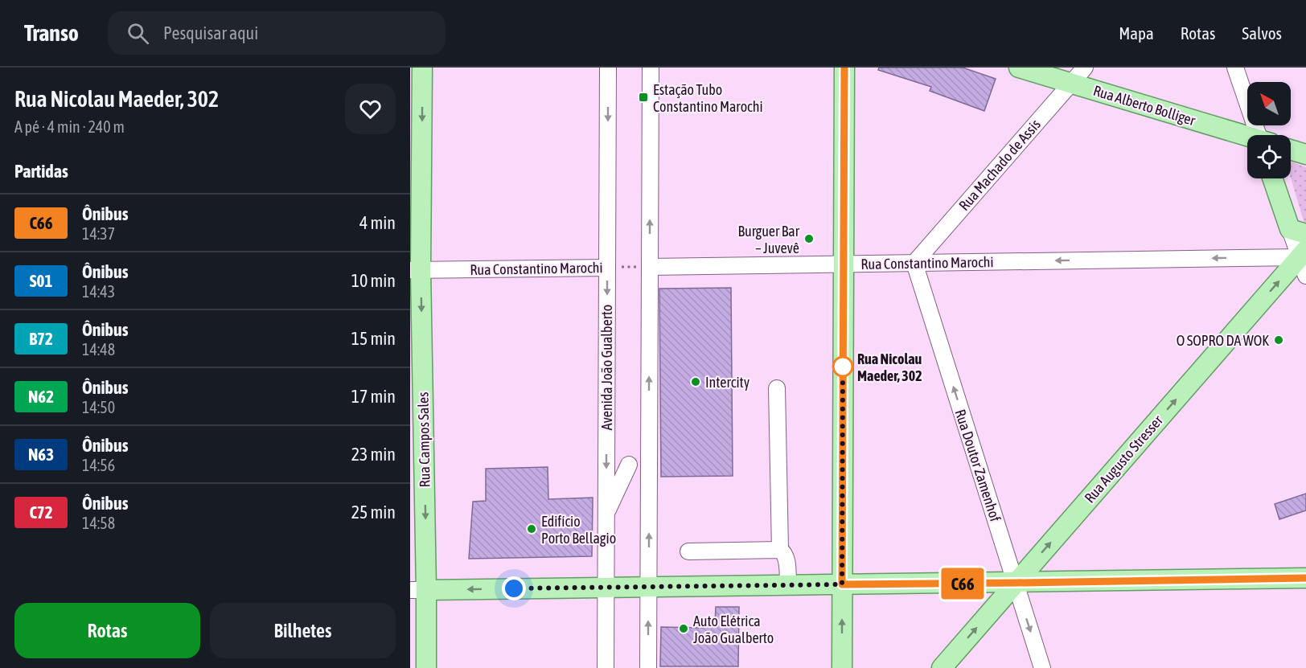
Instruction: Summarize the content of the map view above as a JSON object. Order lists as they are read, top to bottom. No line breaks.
{"streets":{"main road":["Rua Alberto Bolliger","Rua Campos Sales","Rua Augusto Stresser"],"street":["Rua Machado de Assis","Rua Constantino Marochi","Avenida João Gualberto","Rua Doutor Zamenhof"]},"crossings":[["Rua Alberto Bolliger","Rua Machado de Assis"],["Rua Machado de Assis","Rua Constantino Marochi"],["Rua Machado de Assis","Rua Doutor Zamenhof"],["Rua Constantino Marochi","Avenida João Gualberto"],["Rua Constantino Marochi","Rua Campos Sales"],["Rua Constantino Marochi","Rua Augusto Stresser"],["Rua Constantino Marochi","Rua Doutor Zamenhof"],["Rua Augusto Stresser","Rua Doutor Zamenhof"]],"one_way":["Rua Constantino Marochi","Rua Campos Sales","Rua Augusto Stresser"],"places":{"transit":["Estação Tubo Constantino Marochi"],"other":["Burguer Bar – Juvevê","O SOPRO DA WOK","Rua Nicolau Maeder, 302","Intercity","Edifício Porto Bellagio","Auto Elétrica João Gualberto"]},"lines":["bus line C66"],"north":"top left","page":{"header":"Transo","search":"Pesquisar aqui","nav":["Mapa","Rotas","Salvos"],"heading":[["Rua Nicolau Maeder, 302","A pé · 4 min · 240 m"],"Partidas"],"on_map":"C66","list":[{"mark":"C66","name":"Ônibus","note":"14:37","value":"4 min"},{"mark":"S01","name":"Ônibus","note":"14:43","value":"10 min"},{"mark":"B72","name":"Ônibus","note":"14:48","value":"15 min"},{"mark":"N62","name":"Ônibus","note":"14:50","value":"17 min"},{"mark":"N63","name":"Ônibus","note":"14:56","value":"23 min"},{"mark":"C72","name":"Ônibus","note":"14:58","value":"25 min"}],"buttons":["Rotas","Bilhetes"]}}
